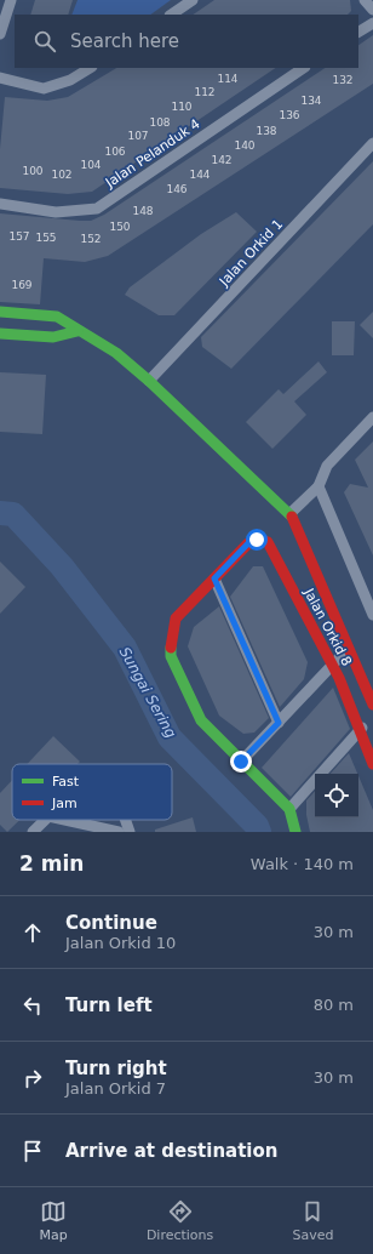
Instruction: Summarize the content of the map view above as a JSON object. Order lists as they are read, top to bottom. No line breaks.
{"streets":{"street":["Jalan Pelanduk 4","Jalan Orkid 1","Jalan Orkid 8"]},"water":["Sungai Sering"],"house_numbers":["114","132","112","134","110","136","108","138","107","140","106","142","104","100","102","144","146","148","150","157","155","152","169"],"legend":["Fast","Jam"],"page":{"search":"Search here","heading":["2 min","Walk · 140 m"],"list":[["Continue","Jalan Orkid 10","30 m"],["Turn left","80 m"],["Turn right","Jalan Orkid 7","30 m"],"Arrive at destination"],"nav":["Map","Directions","Saved"]}}
